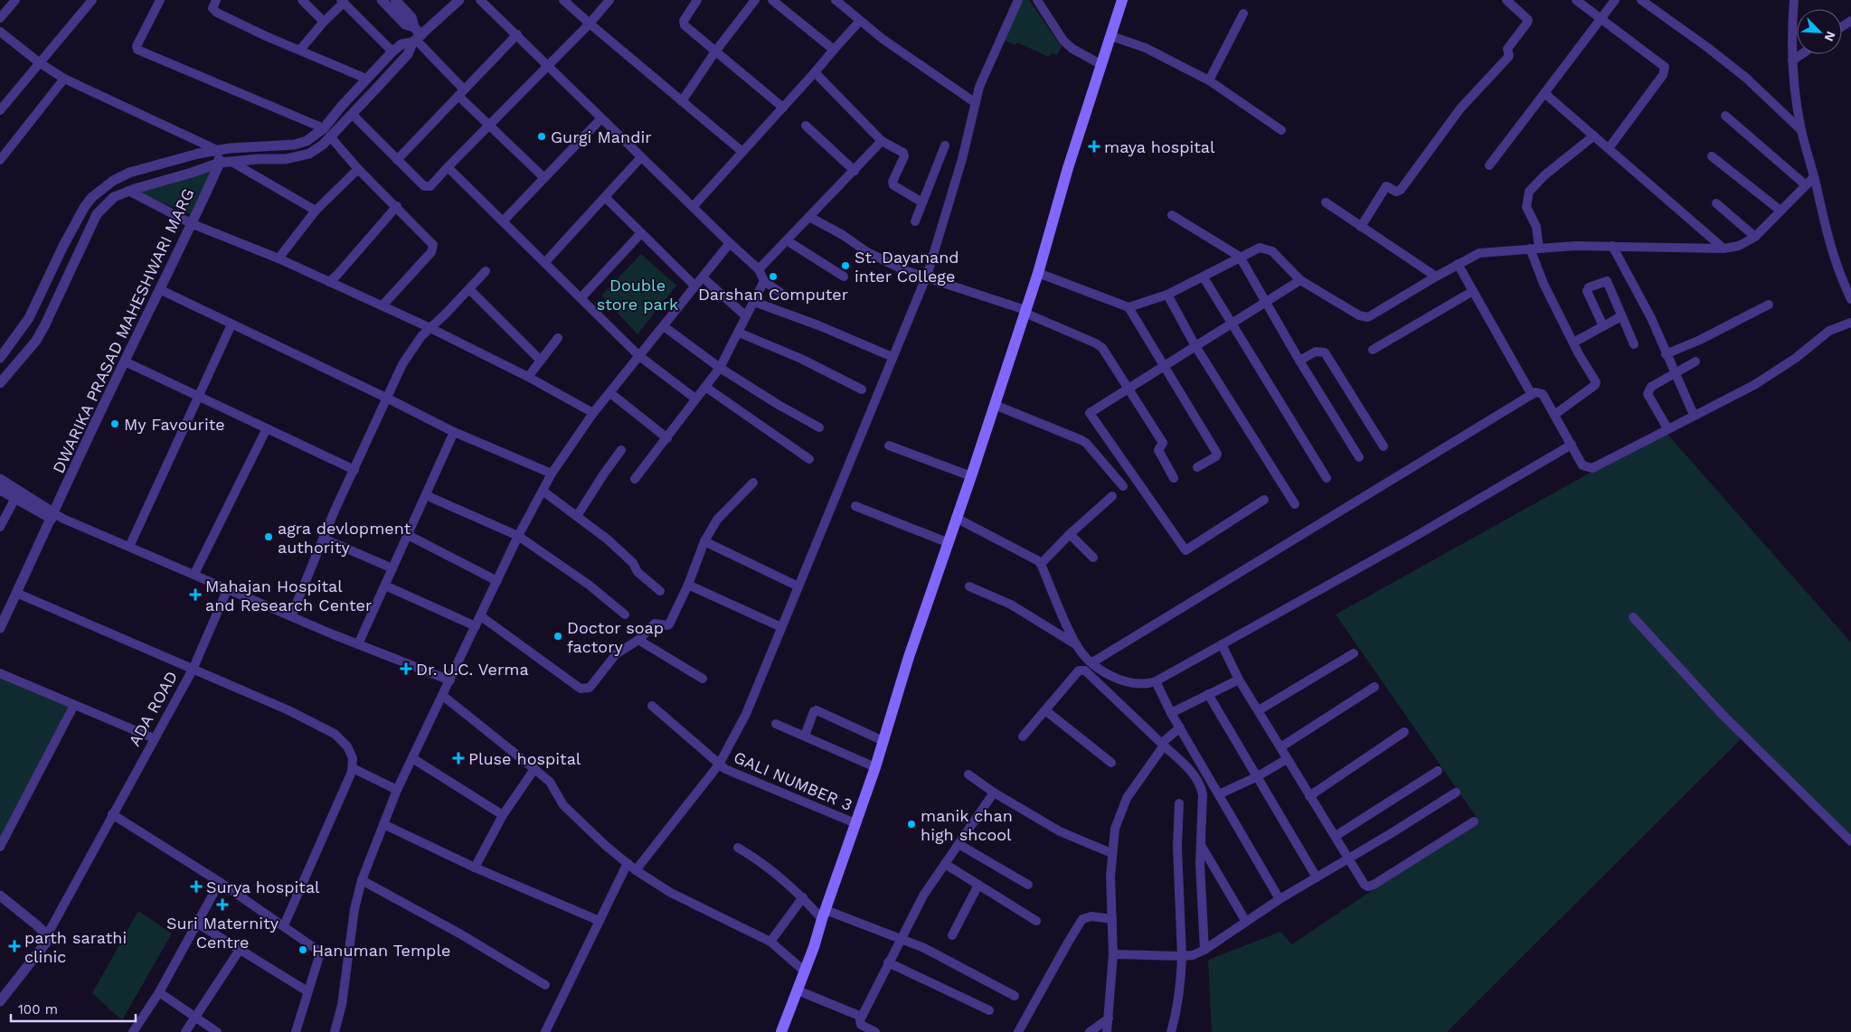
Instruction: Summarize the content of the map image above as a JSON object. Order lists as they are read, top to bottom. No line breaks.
{"streets":{"street":["DWARIKA PRASAD MAHESHWARI MARG","ADA ROAD","GALI NUMBER 3"]},"parks":["Double store park"],"places":{"other":["Gurgi Mandir","St. Dayanand inter College","Darshan Computer","My Favourite","agra devlopment authority","Doctor soap factory","manik chan high shcool","Hanuman Temple"],"health":["maya hospital","Mahajan Hospital and Research Center","Dr. U.C. Verma","Pluse hospital","Surya hospital","Suri Maternity Centre","parth sarathi clinic"]},"scale_bar":"100 m","north":"bottom right"}
